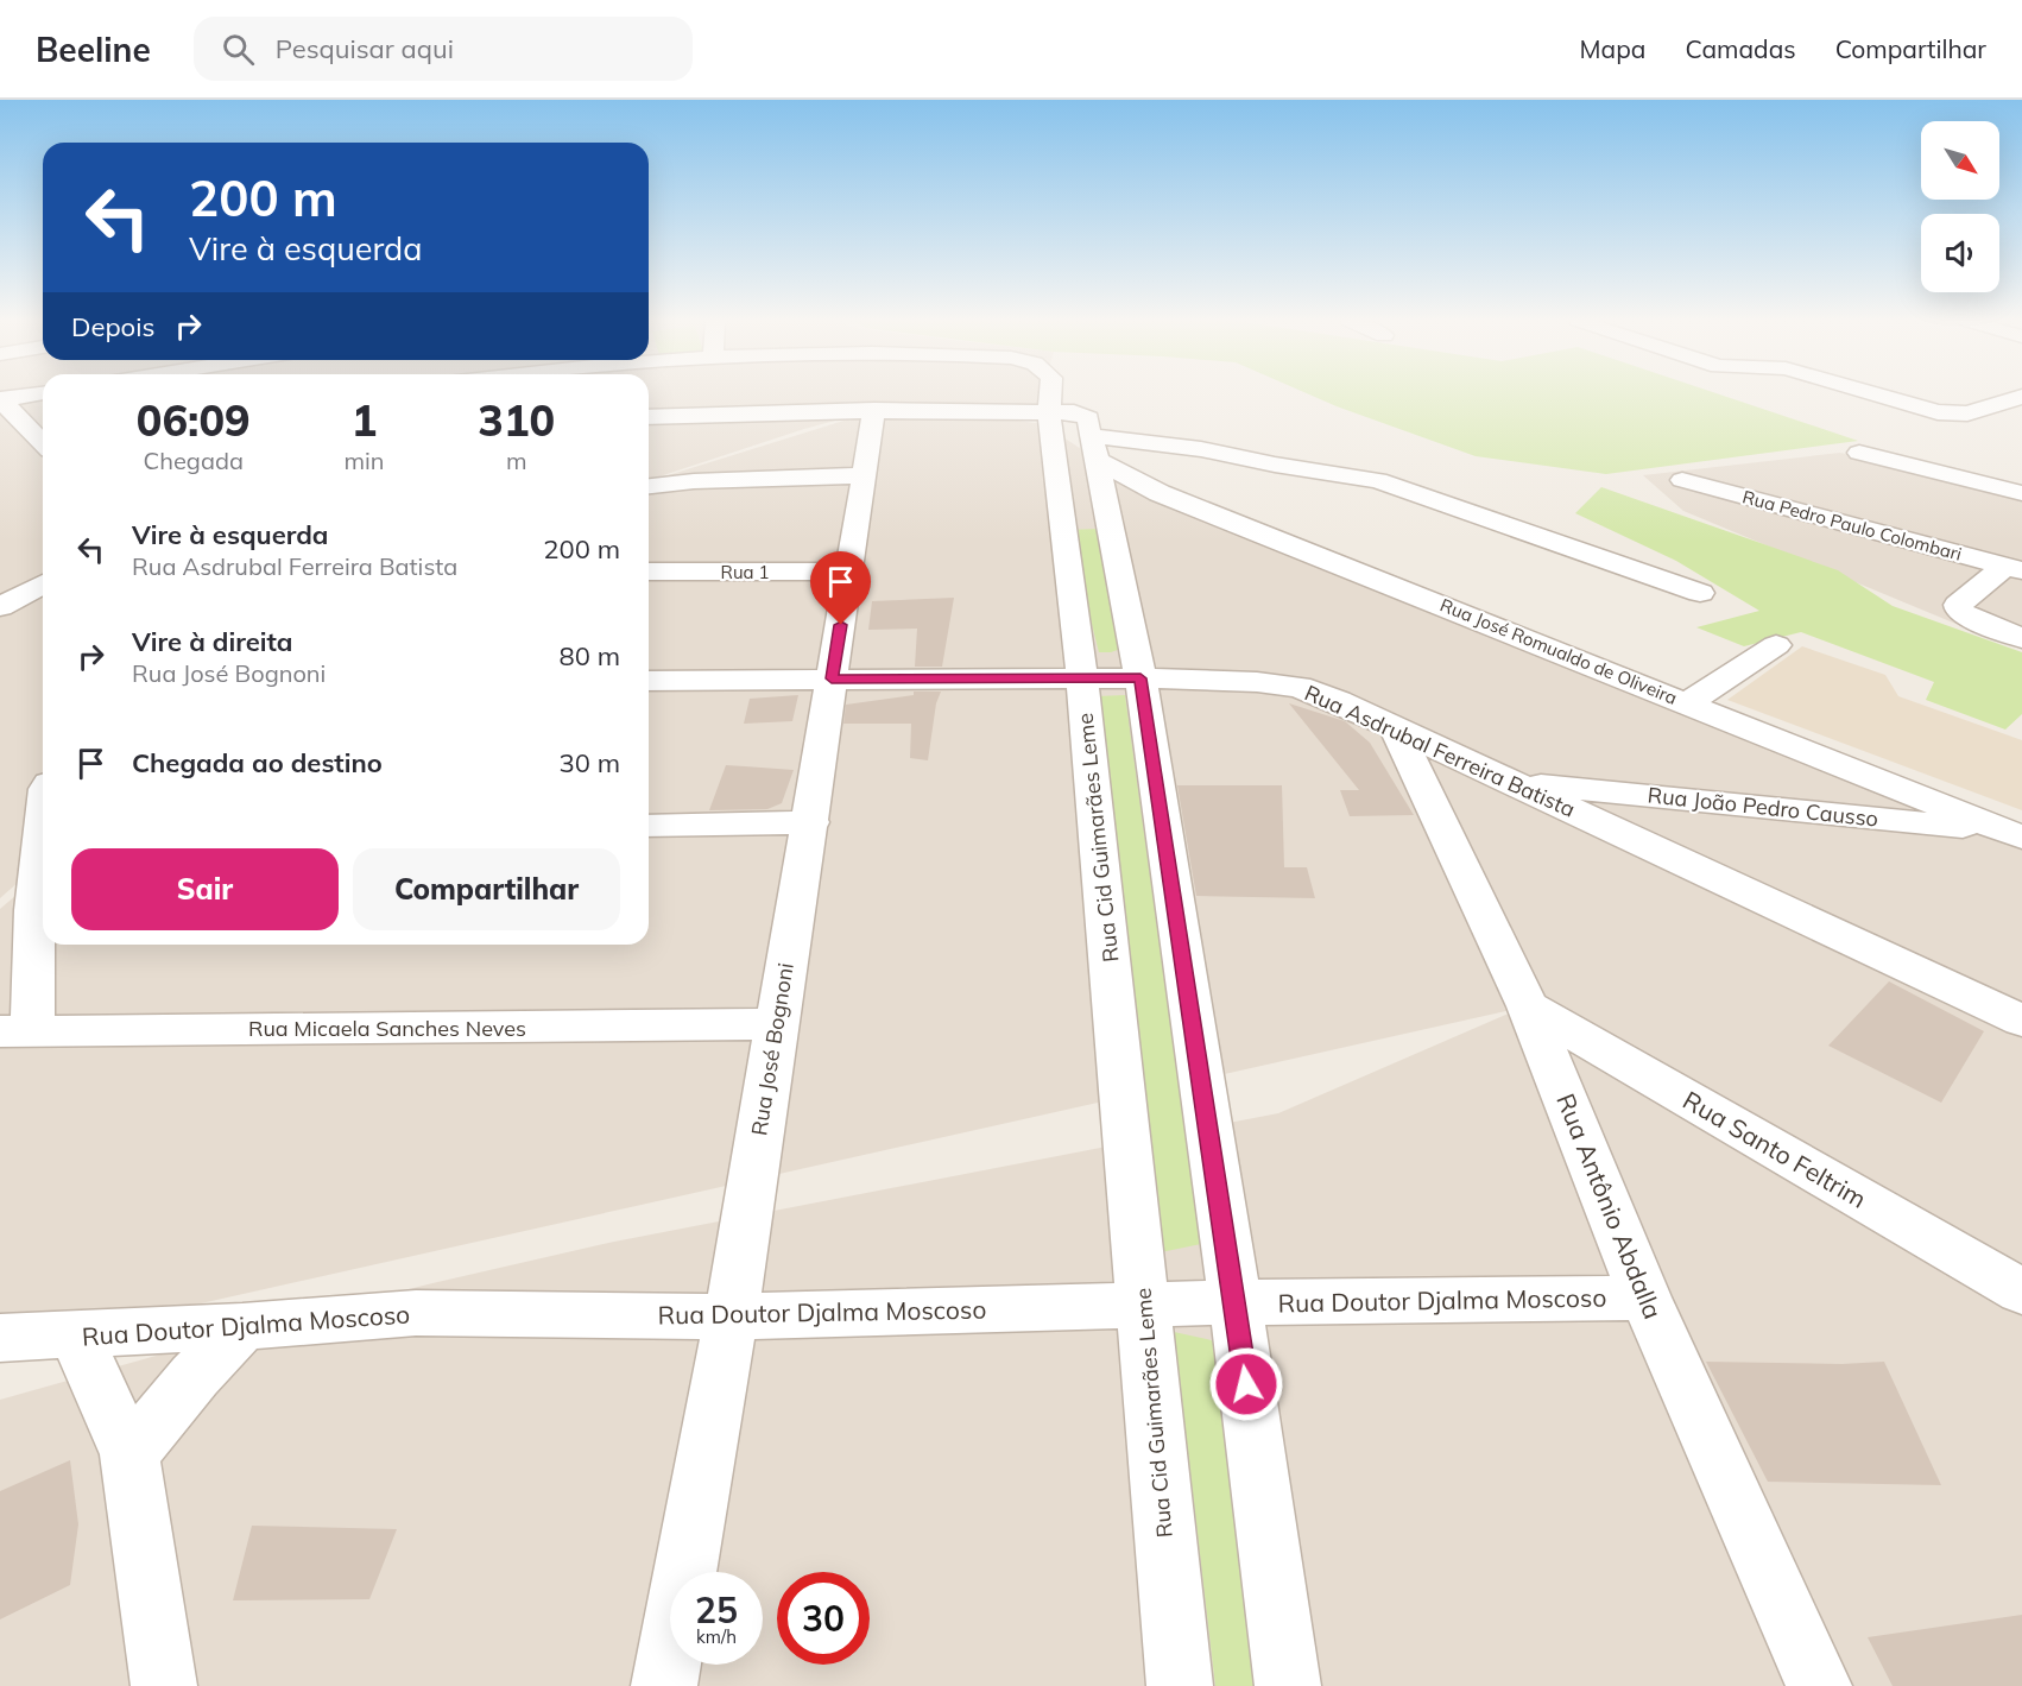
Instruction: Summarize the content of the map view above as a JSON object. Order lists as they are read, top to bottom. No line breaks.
{"streets":{"street":["Rua Pedro Paulo Colombari","Rua 1","Rua José Romualdo de Oliveira","Rua Asdrubal Ferreira Batista","Rua João Pedro Causso","Rua Cid Guimarães Leme","Rua Micaela Sanches Neves","Rua José Bognoni","Rua Santo Feltrim","Rua Antônio Abdalla","Rua Doutor Djalma Moscoso"]},"crossings":[["Rua 1","Rua José Bognoni"],["Rua José Romualdo de Oliveira","Rua João Pedro Causso"],["Rua José Romualdo de Oliveira","Rua Cid Guimarães Leme"],["Rua Asdrubal Ferreira Batista","Rua João Pedro Causso"],["Rua Asdrubal Ferreira Batista","Rua Cid Guimarães Leme"],["Rua Asdrubal Ferreira Batista","Rua José Bognoni"],["Rua Asdrubal Ferreira Batista","Rua Antônio Abdalla"],["Rua Cid Guimarães Leme","Rua Doutor Djalma Moscoso"],["Rua Micaela Sanches Neves","Rua José Bognoni"],["Rua José Bognoni","Rua Doutor Djalma Moscoso"],["Rua Santo Feltrim","Rua Antônio Abdalla"],["Rua Antônio Abdalla","Rua Doutor Djalma Moscoso"]],"north":"bottom right","page":{"header":"Beeline","search":"Pesquisar aqui","nav":["Mapa","Camadas","Compartilhar"],"turn":["200 m","Vire à esquerda"],"then":"Depois","eta":["06:09","Chegada","1","min","310","m"],"list":[{"name":"Vire à esquerda","note":"Rua Asdrubal Ferreira Batista","value":"200 m"},{"name":"Vire à direita","note":"Rua José Bognoni","value":"80 m"},{"name":"Chegada ao destino","value":"30 m"}],"buttons":["Sair","Compartilhar"],"speed":"25 km/h","limit":"30"}}
